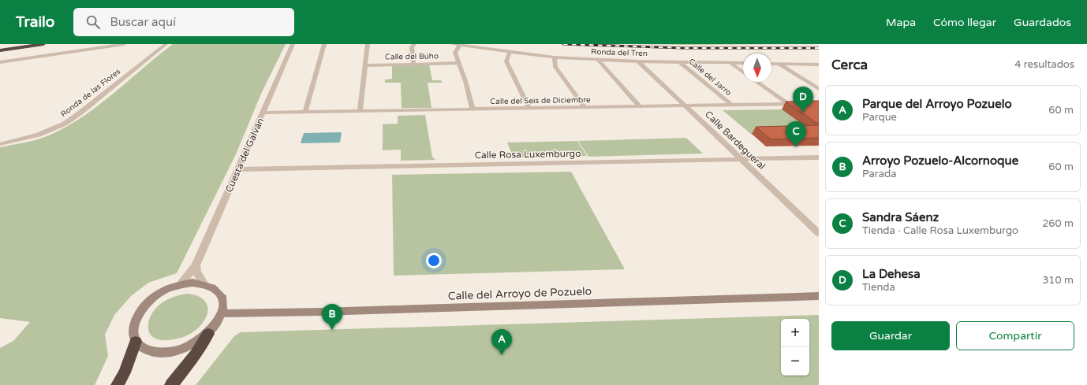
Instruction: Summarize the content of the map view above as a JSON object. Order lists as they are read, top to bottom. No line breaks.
{"streets":{"main road":["Calle del Arroyo de Pozuelo"],"street":["Ronda del Tren","Calle del Búho","Calle del Jarro","Ronda de las Flores","Calle del Seis de Diciembre","Calle Bardegueral","Calle Rosa Luxemburgo","Cuesta del Galván"]},"crossings":[["Ronda del Tren","Calle del Jarro"],["Ronda del Tren","Calle Bardegueral"],["Calle del Jarro","Calle del Seis de Diciembre"],["Calle del Seis de Diciembre","Calle Bardegueral"],["Calle del Seis de Diciembre","Cuesta del Galván"],["Calle Bardegueral","Calle Rosa Luxemburgo"],["Calle Rosa Luxemburgo","Cuesta del Galván"],["Cuesta del Galván","Calle del Arroyo de Pozuelo"]],"north":"bottom","page":{"header":"Trailo","search":"Buscar aquí","nav":["Mapa","Cómo llegar","Guardados"],"heading":["Cerca","4 resultados"],"list":[{"mark":"A","name":"Parque del Arroyo Pozuelo","note":"Parque","value":"60 m"},{"mark":"B","name":"Arroyo Pozuelo-Alcornoque","note":"Parada","value":"60 m"},{"mark":"C","name":"Sandra Sáenz","note":"Tienda · Calle Rosa Luxemburgo","value":"260 m"},{"mark":"D","name":"La Dehesa","note":"Tienda","value":"310 m"}],"pins":["D","C","B","A"],"buttons":["Guardar","Compartir"],"map_buttons":["+","−"]}}
